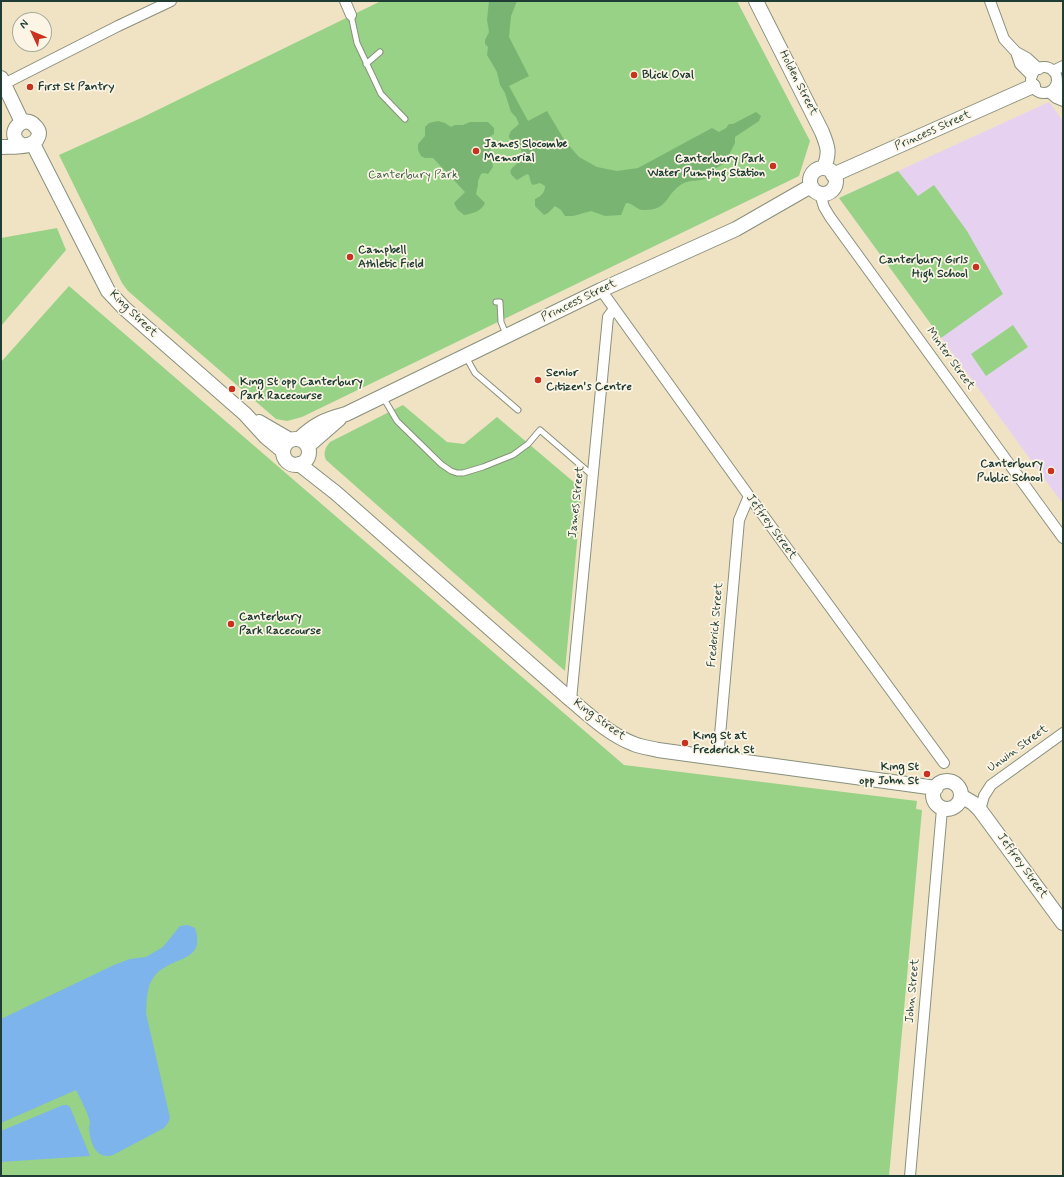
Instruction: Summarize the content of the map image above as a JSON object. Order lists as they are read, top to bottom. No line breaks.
{"streets":{"main road":["Holden Street","Princess Street","King Street","Jeffrey Street"],"street":["Minter Street","James Street","Frederick Street","Unwin Street","John Street"]},"crossings":[["Holden Street","Princess Street"],["Holden Street","Minter Street"],["Princess Street","King Street"],["Princess Street","Minter Street"],["Princess Street","Jeffrey Street"],["King Street","James Street"],["King Street","Frederick Street"],["King Street","John Street"],["James Street","Jeffrey Street"],["Jeffrey Street","Frederick Street"],["Jeffrey Street","Unwin Street"]],"parks":["Canterbury Park"],"places":["Blick Oval","First St Pantry","James Slocombe Memorial","Canterbury Park Water Pumping Station","Campbell Athletic Field","Canterbury Girls High School","Senior Citizen's Centre","King St opp Canterbury Park Racecourse","Canterbury Public School","Canterbury Park Racecourse","King St at Frederick St","King St opp John St"],"north":"top left"}
